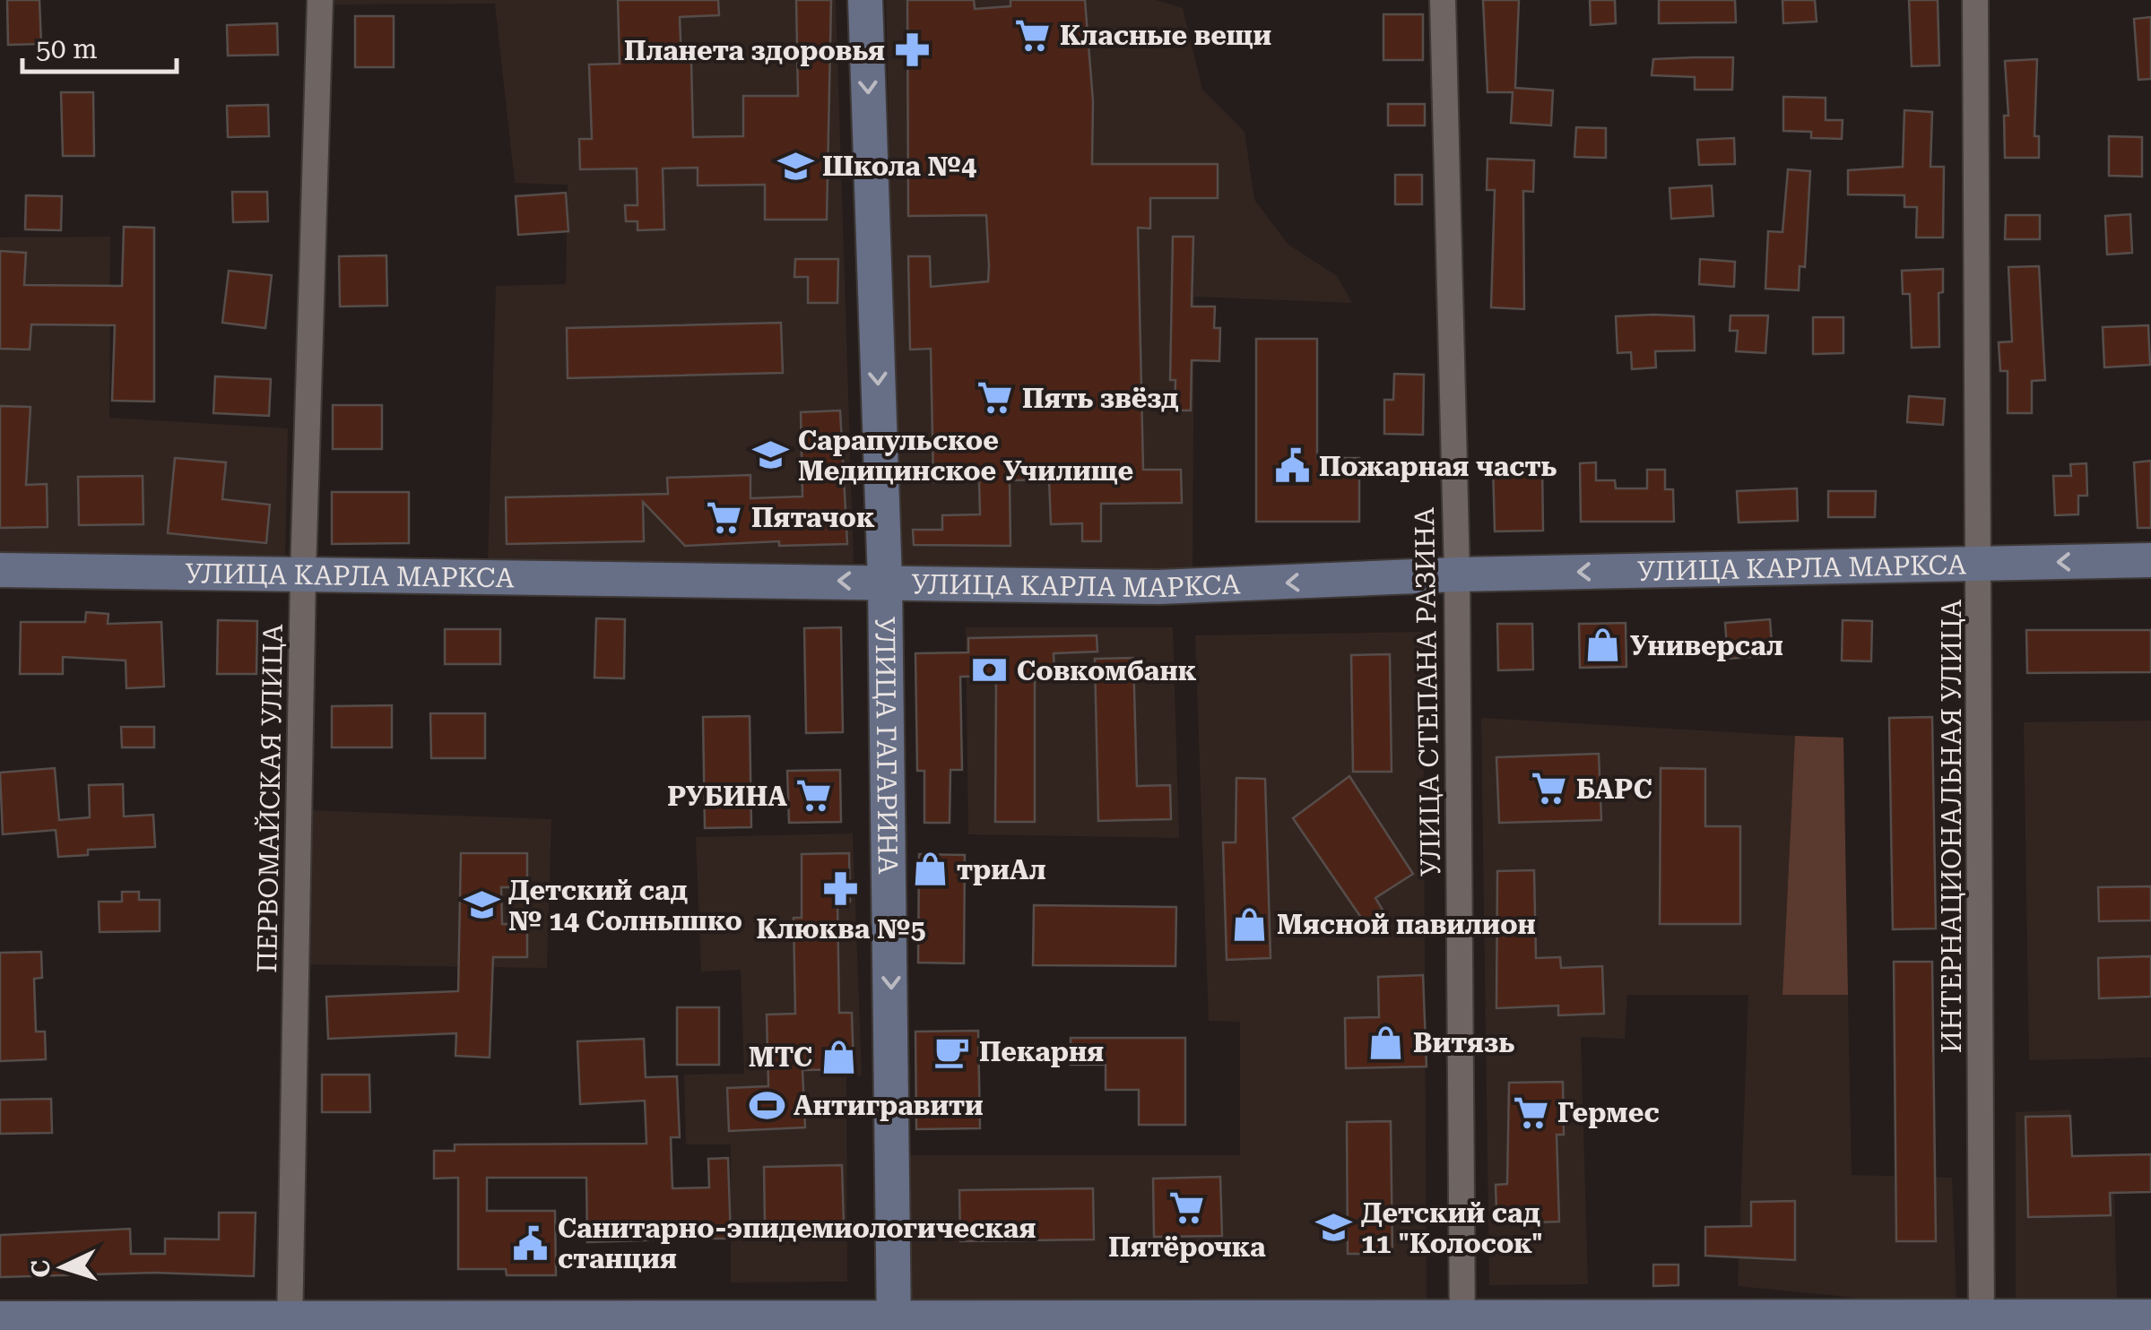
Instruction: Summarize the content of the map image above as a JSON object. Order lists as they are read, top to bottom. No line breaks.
{"streets":{"main road":["УЛИЦА КАРЛА МАРКСА","УЛИЦА ГАГАРИНА"],"street":["УЛИЦА СТЕПАНА РАЗИНА","ПЕРВОМАЙСКАЯ УЛИЦА","ИНТЕРНАЦИОНАЛЬНАЯ УЛИЦА"]},"crossings":[["УЛИЦА КАРЛА МАРКСА","УЛИЦА СТЕПАНА РАЗИНА"],["УЛИЦА КАРЛА МАРКСА","УЛИЦА ГАГАРИНА"],["УЛИЦА КАРЛА МАРКСА","ПЕРВОМАЙСКАЯ УЛИЦА"],["УЛИЦА КАРЛА МАРКСА","ИНТЕРНАЦИОНАЛЬНАЯ УЛИЦА"]],"one_way":["УЛИЦА КАРЛА МАРКСА","УЛИЦА ГАГАРИНА"],"places":{"supermarket":["Класные вещи","Пять звёзд","Пятачок","БАРС","РУБИНА","Гермес","Пятёрочка"],"pharmacy":["Планета здоровья","Клюква №5"],"school or university":["Школа №4","Сарапульское Медицинское Училище","Детский сад № 14 Солнышко","Детский сад 11 \"Колосок\""],"public building":["Пожарная часть","Санитарно-эпидемиологическая станция"],"shop":["Универсал","триАл","Мясной павилион","Витязь","МТС"],"bank":["Совкомбанк"],"cafe":["Пекарня"],"sports":["Антигравити"]},"scale_bar":"50 m","north":"left"}
